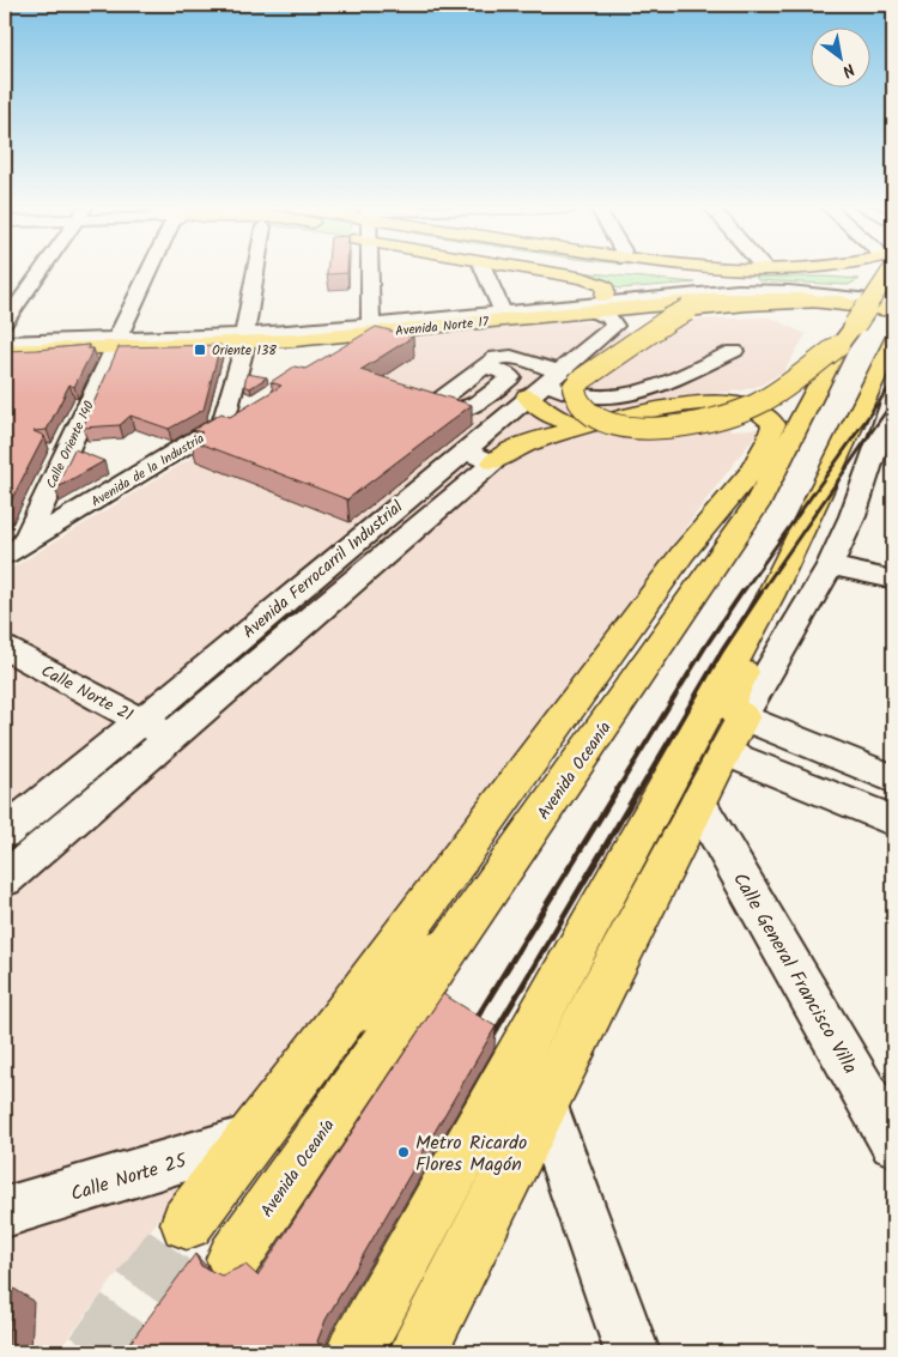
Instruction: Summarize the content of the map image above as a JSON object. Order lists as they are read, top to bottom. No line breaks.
{"streets":{"main road":["Avenida Norte 17","Avenida Oceanía"],"street":["Calle Oriente 140","Avenida de la Industria","Avenida Ferrocarril Industrial","Calle Norte 21","Calle General Francisco Villa","Calle Norte 25"]},"crossings":[["Avenida Norte 17","Calle Oriente 140"],["Avenida Norte 17","Avenida Ferrocarril Industrial"],["Calle Oriente 140","Avenida de la Industria"],["Avenida Ferrocarril Industrial","Calle Norte 21"]],"places":{"transit":["Oriente 138"],"other":["Metro Ricardo Flores Magón"]},"north":"bottom right"}
